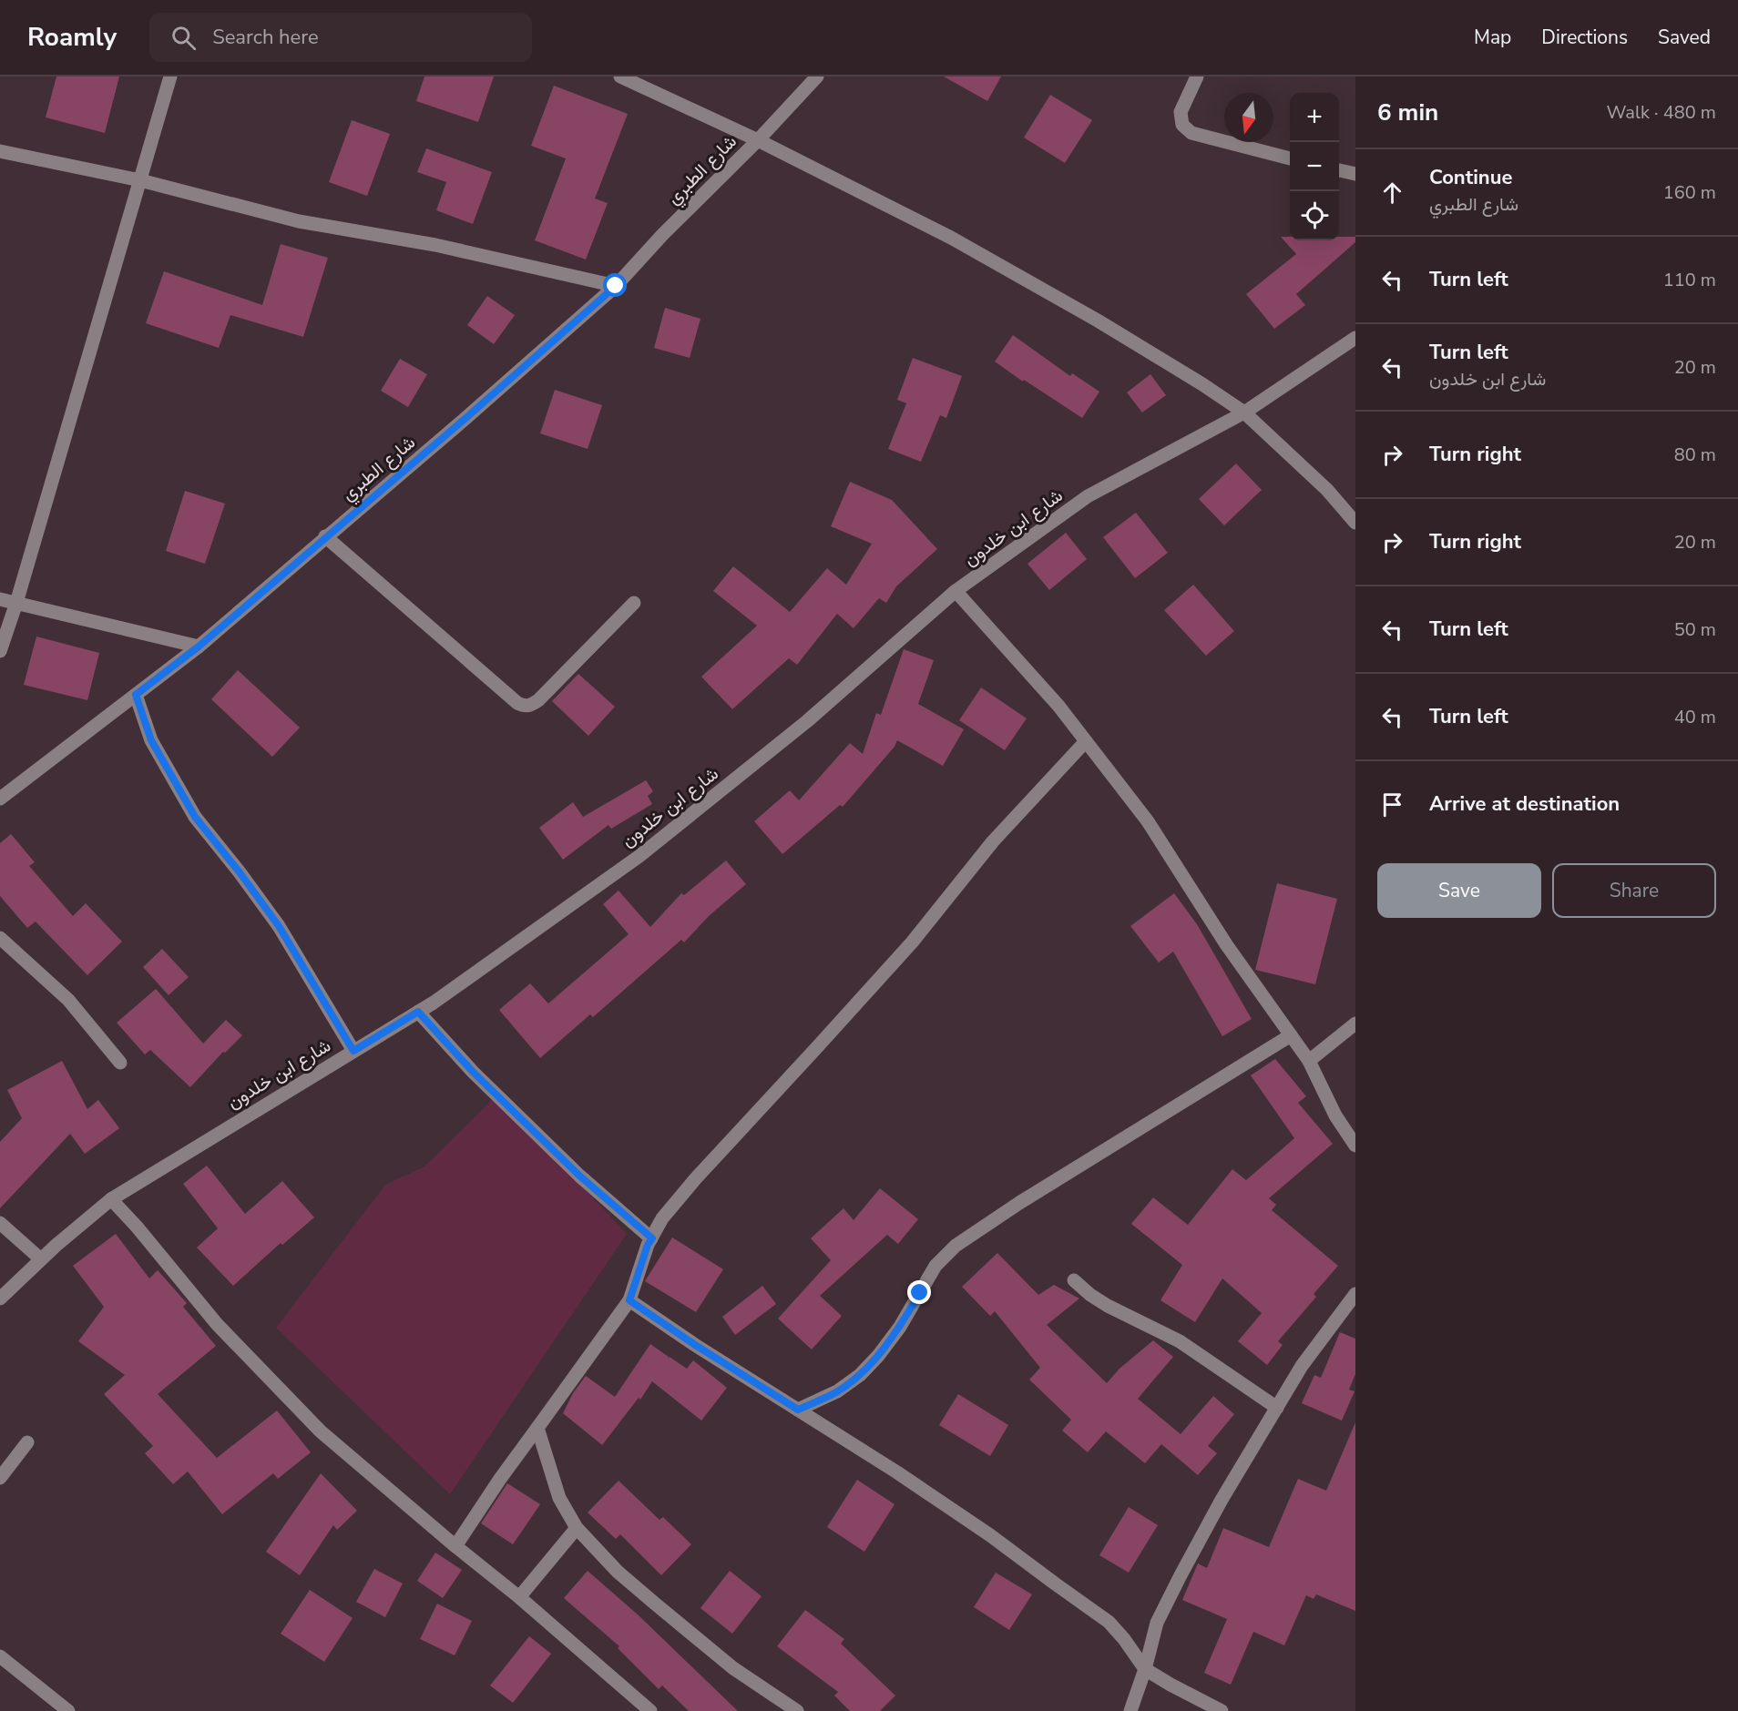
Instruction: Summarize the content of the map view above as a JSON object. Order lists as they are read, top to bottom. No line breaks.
{"streets":{"street":["شارع الطبري","شارع ابن خلدون"]},"north":"bottom","page":{"header":"Roamly","search":"Search here","nav":["Map","Directions","Saved"],"heading":["6 min","Walk · 480 m"],"map_buttons":["+","−"],"list":[["Continue","شارع الطبري","160 m"],["Turn left","110 m"],["Turn left","شارع ابن خلدون","20 m"],["Turn right","80 m"],["Turn right","20 m"],["Turn left","50 m"],["Turn left","40 m"],"Arrive at destination"],"buttons":["Save","Share"]}}
